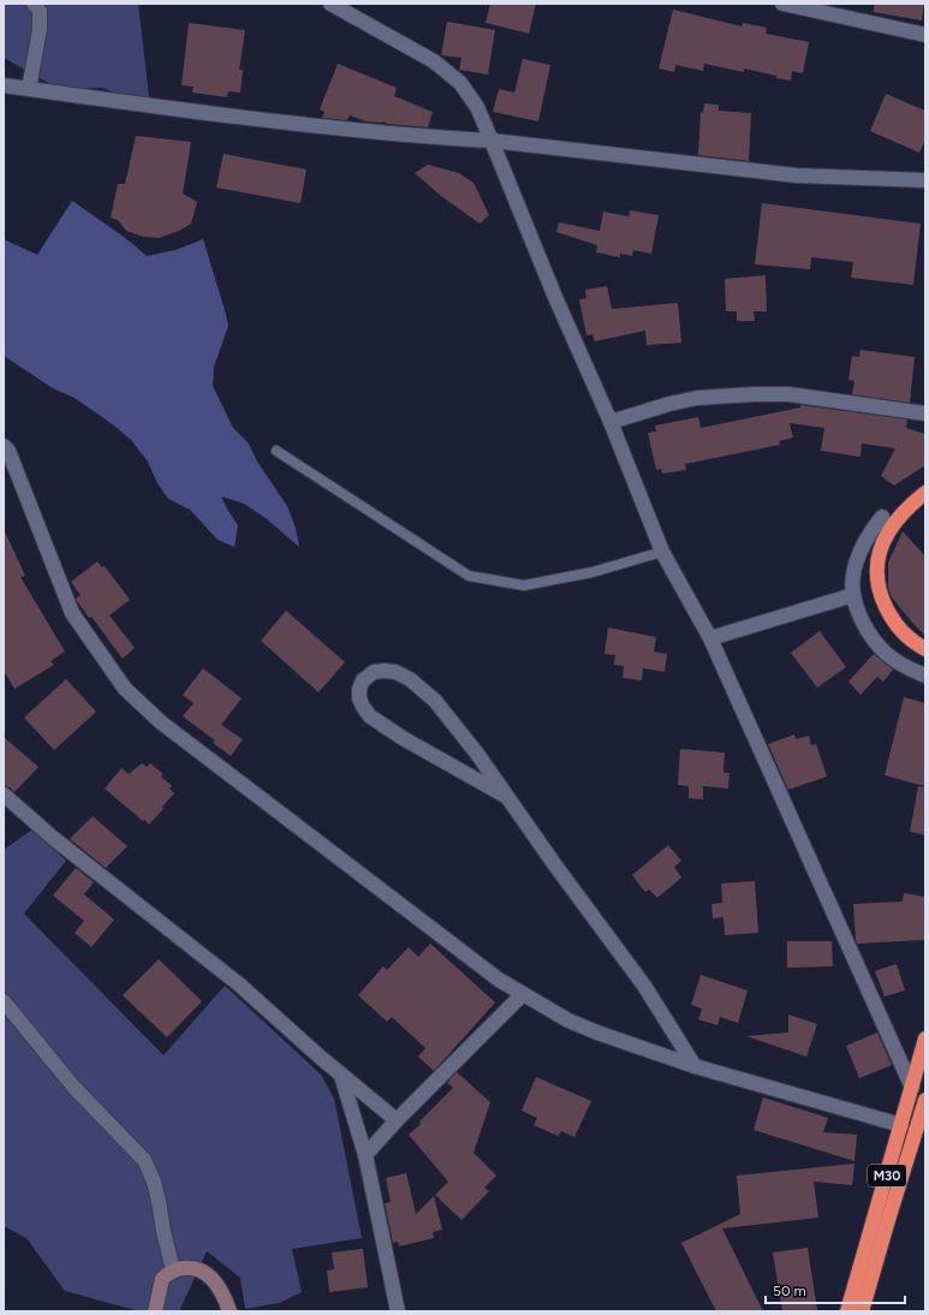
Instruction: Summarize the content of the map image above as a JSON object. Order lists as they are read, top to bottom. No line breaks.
{"streets":{"highway":["M30"]},"scale_bar":"50 m"}
